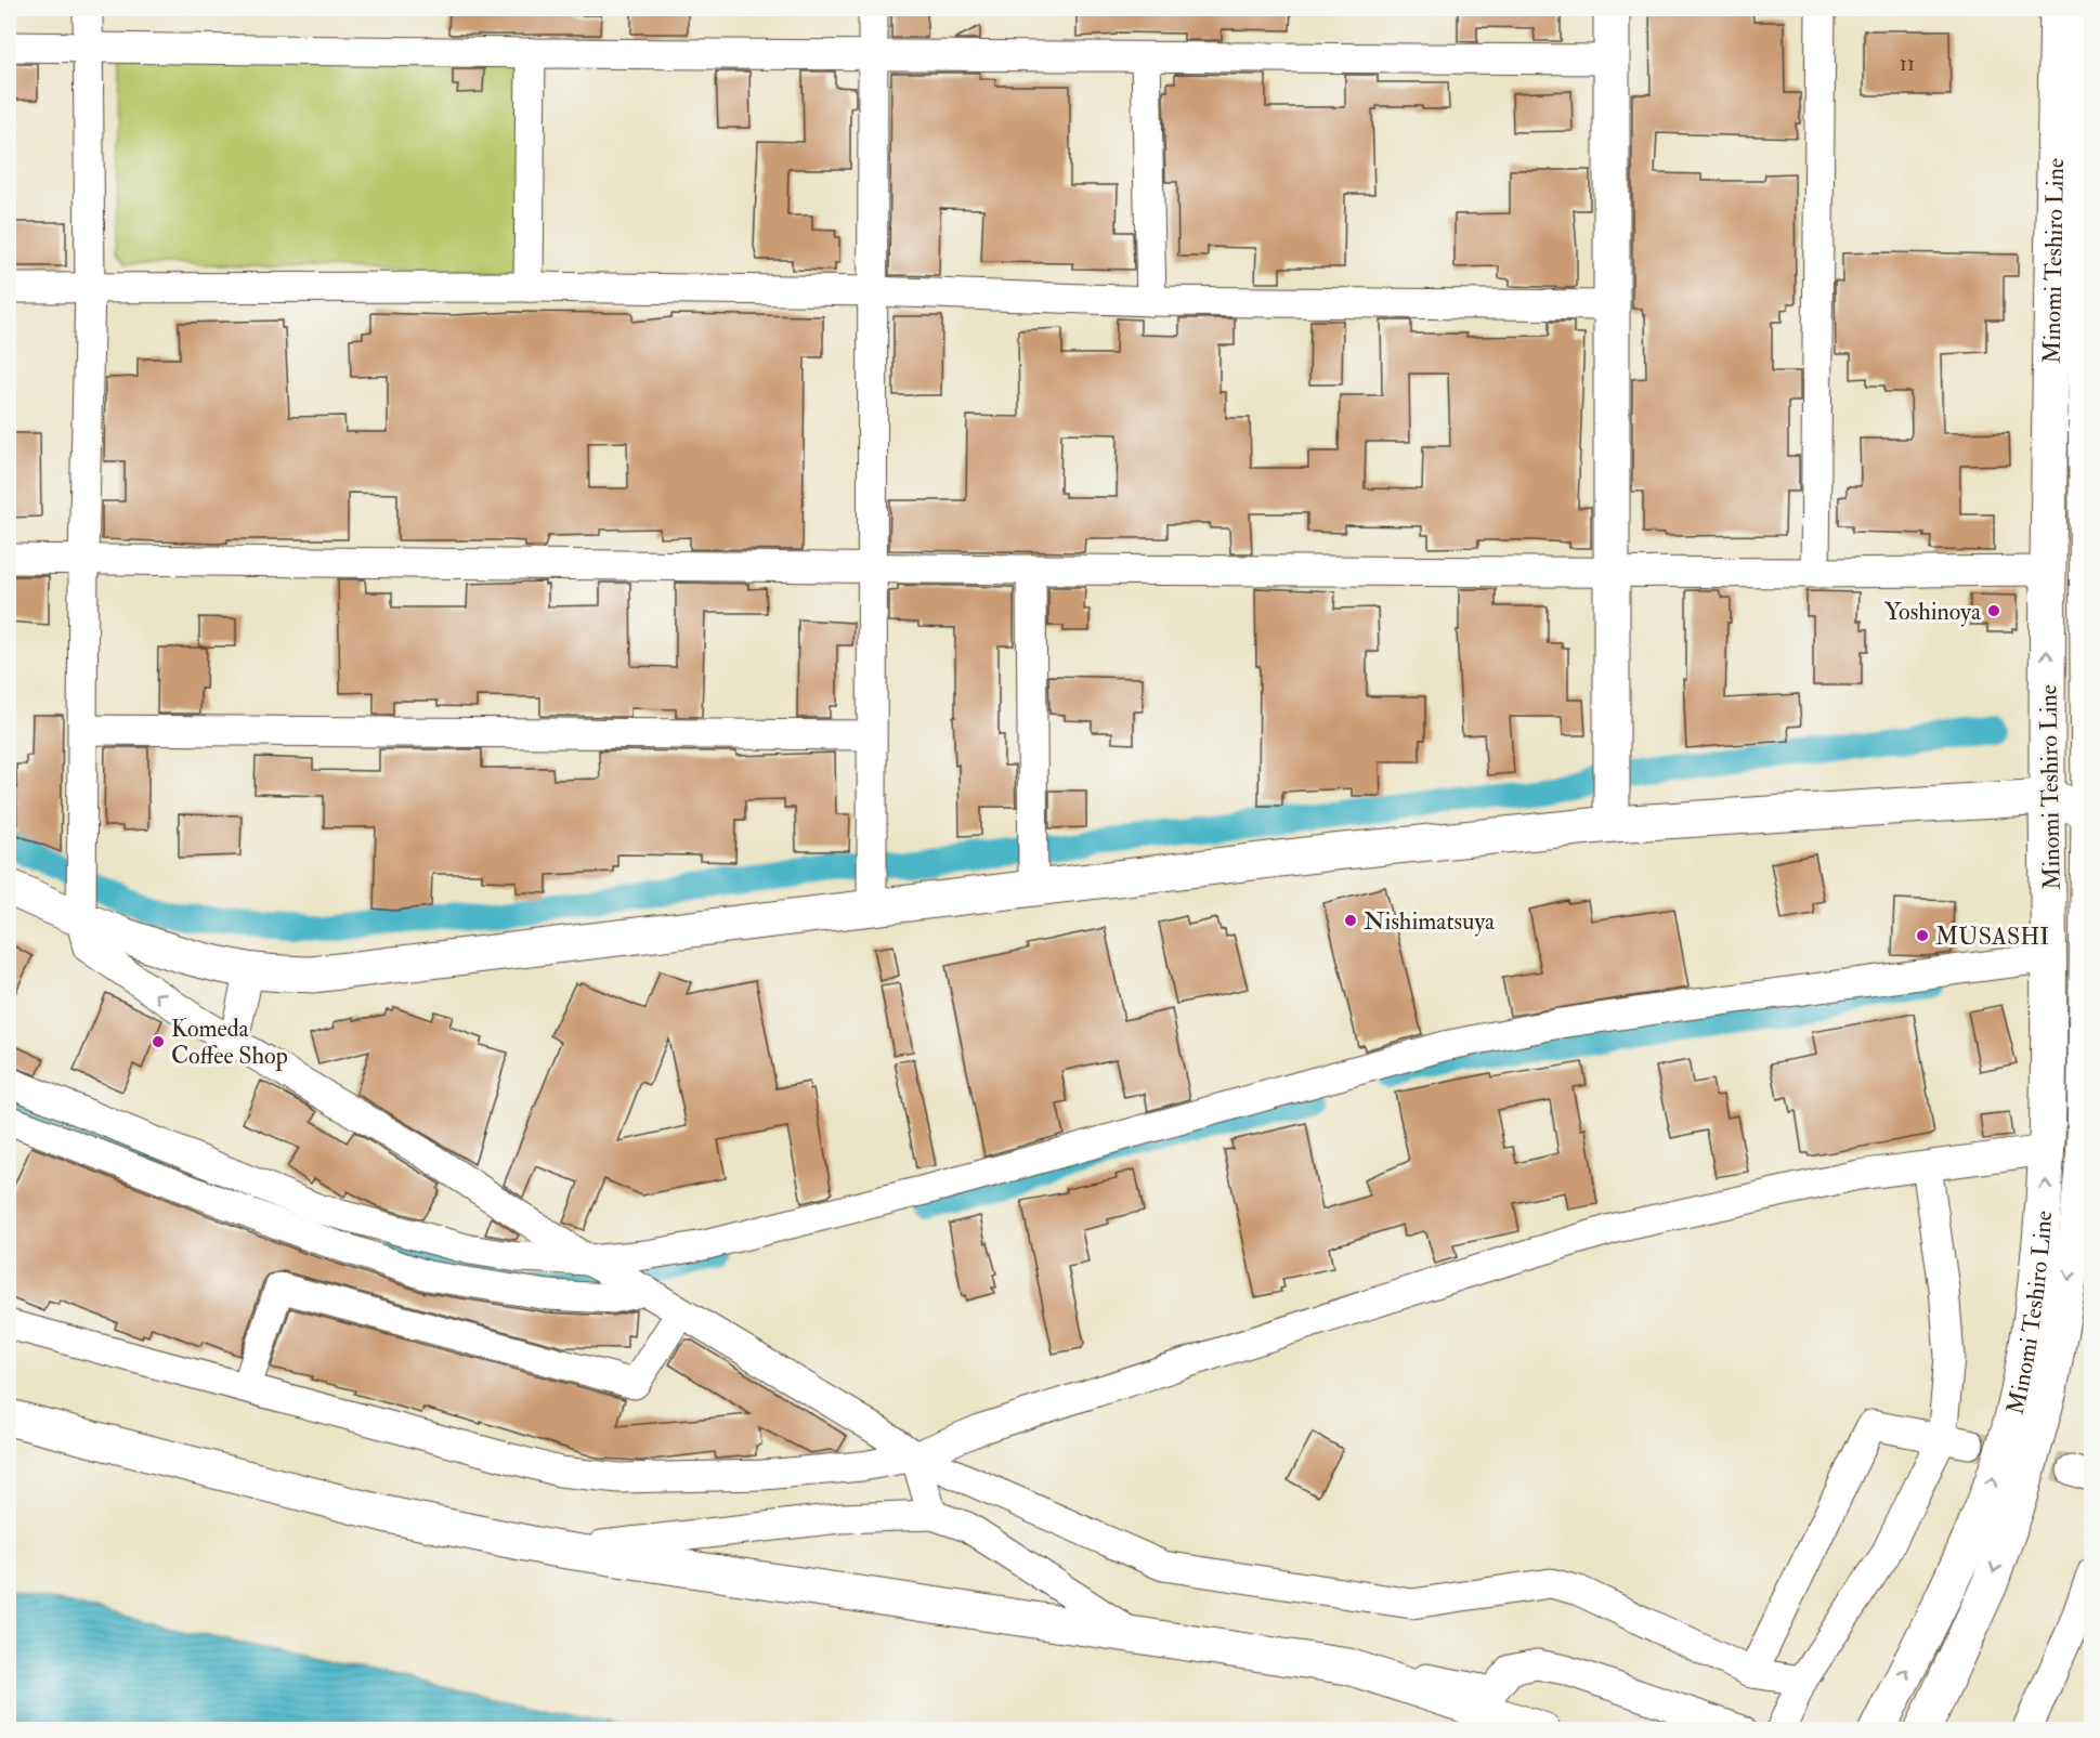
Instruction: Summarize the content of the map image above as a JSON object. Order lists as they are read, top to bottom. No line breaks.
{"streets":{"street":["Minomi Teshiro Line"]},"places":["Yoshinoya","Nishimatsuya","MUSASHI","Komeda Coffee Shop"],"house_numbers":["11"]}
